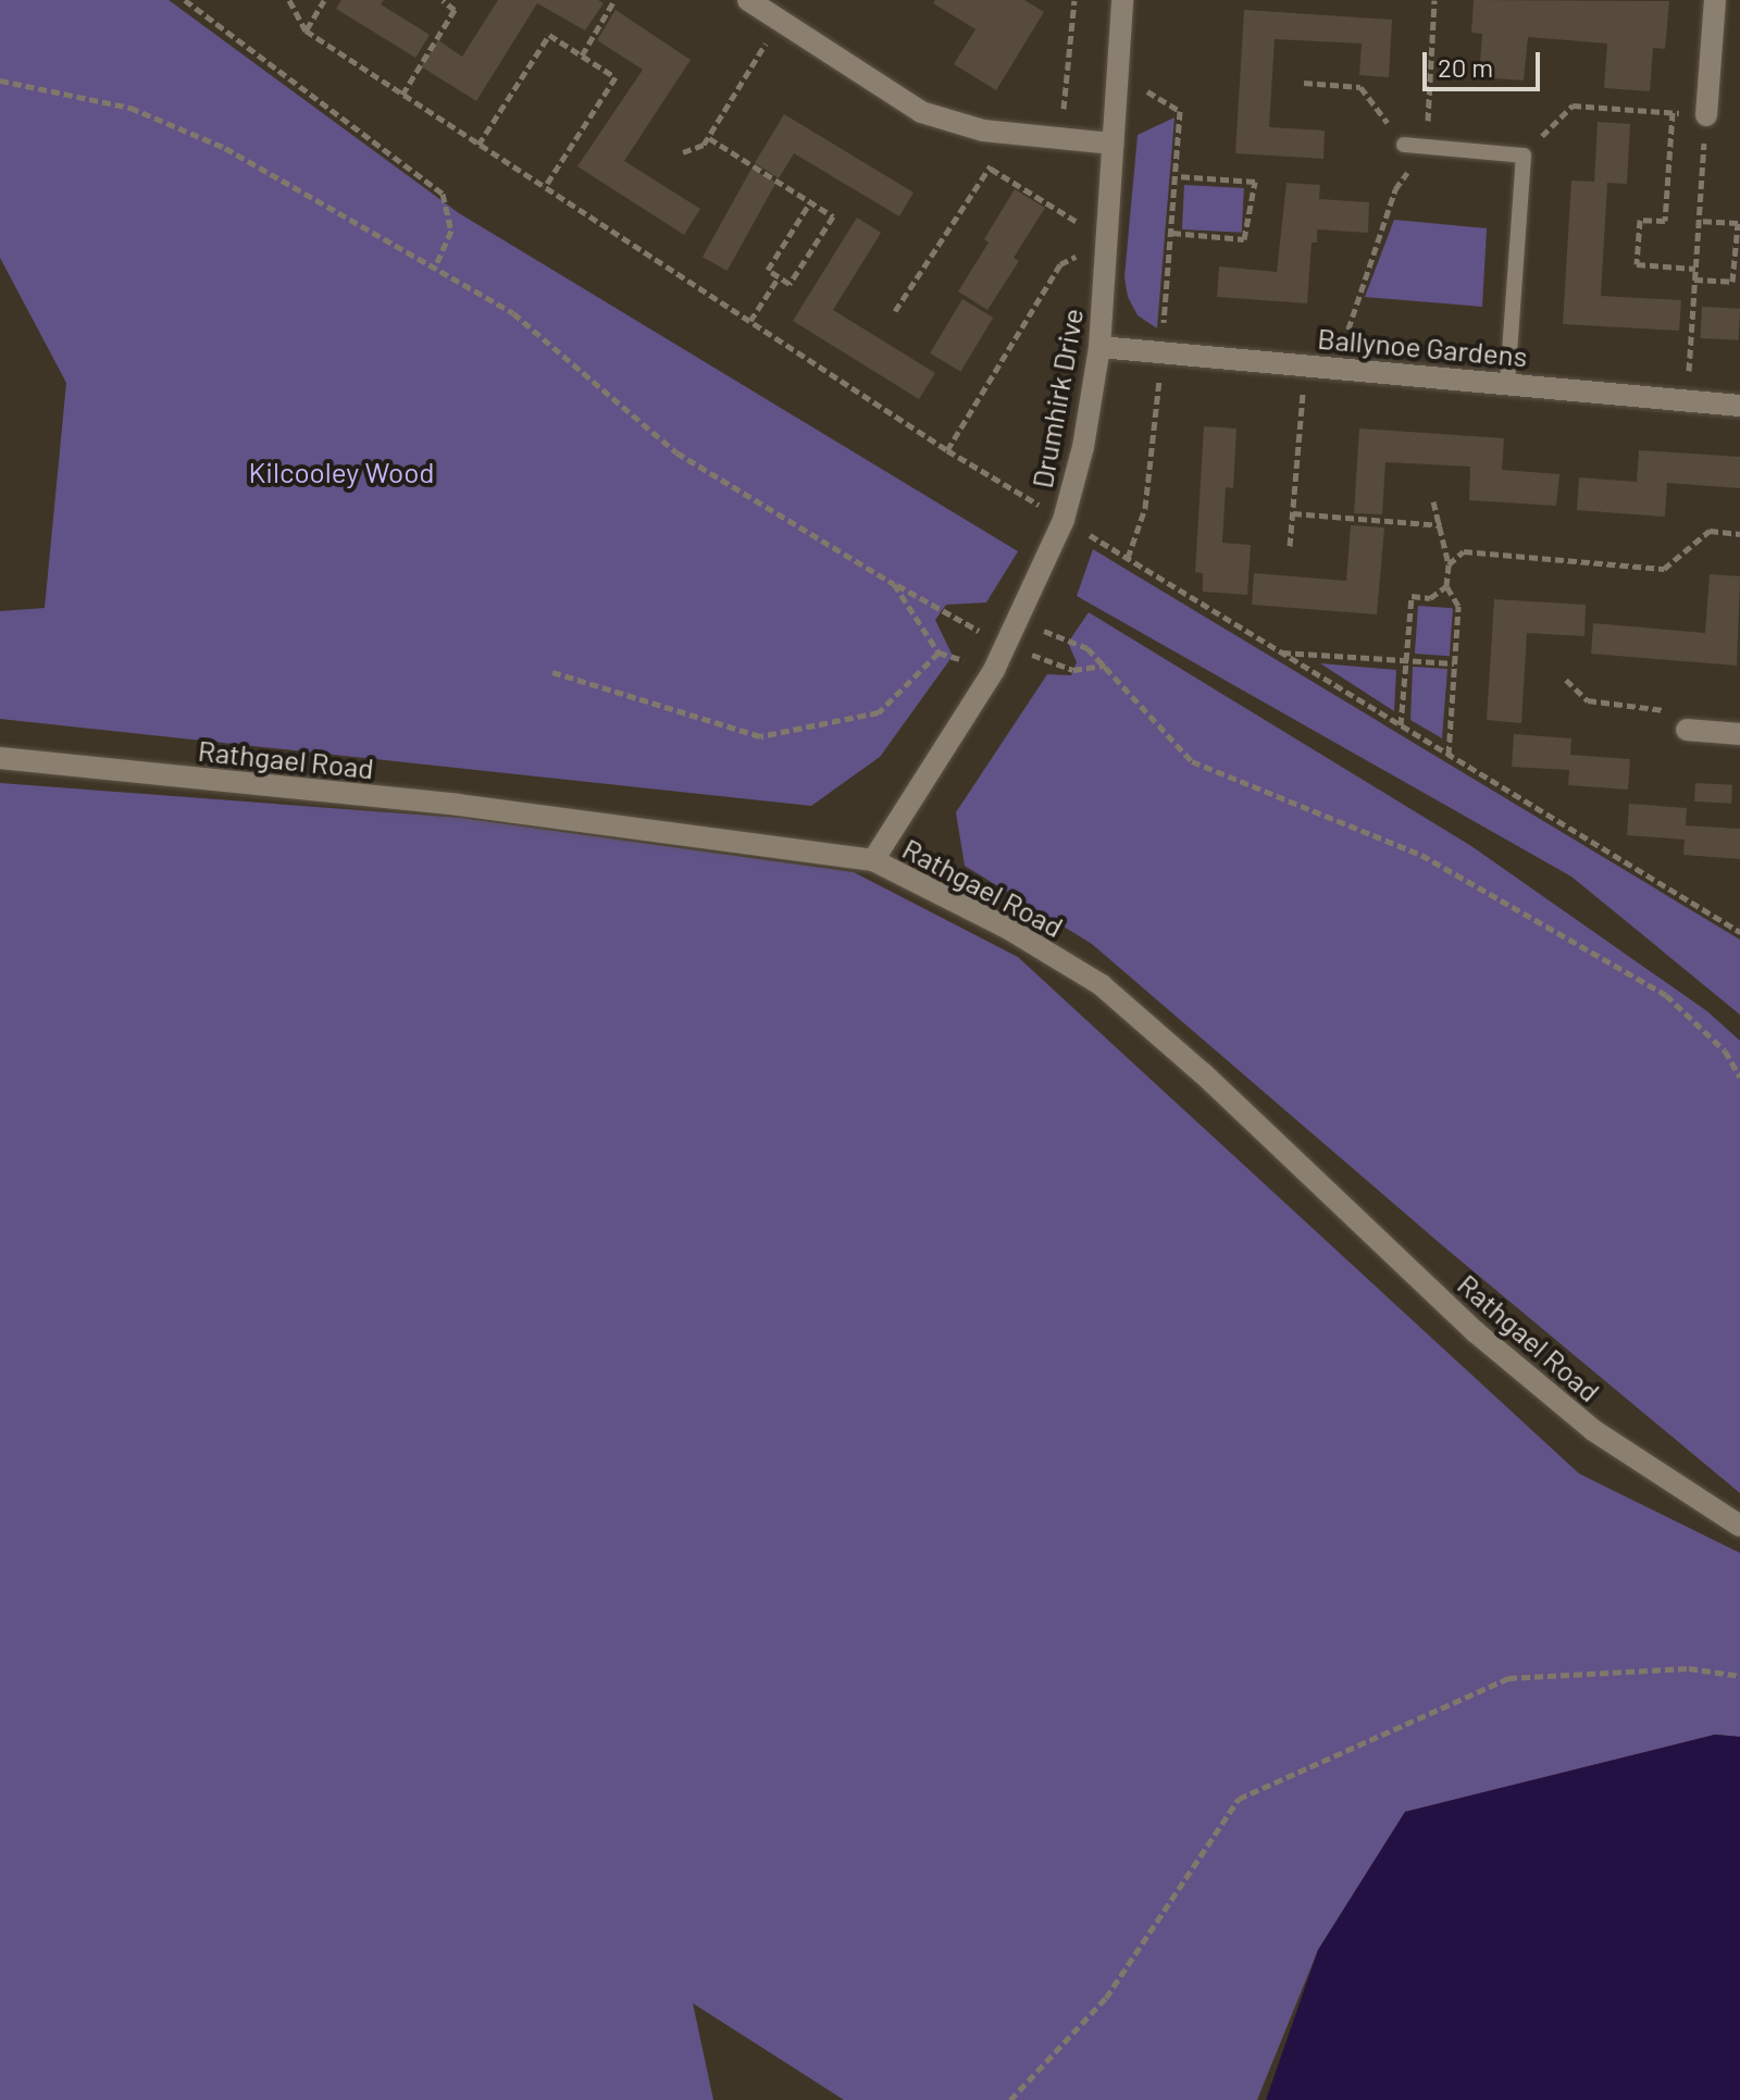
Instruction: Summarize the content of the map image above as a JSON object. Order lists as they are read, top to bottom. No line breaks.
{"streets":{"street":["Ballynoe Gardens","Drumhirk Drive","Rathgael Road"]},"crossings":[["Ballynoe Gardens","Drumhirk Drive"],["Drumhirk Drive","Rathgael Road"]],"parks":["Kilcooley Wood"],"scale_bar":"20 m"}
